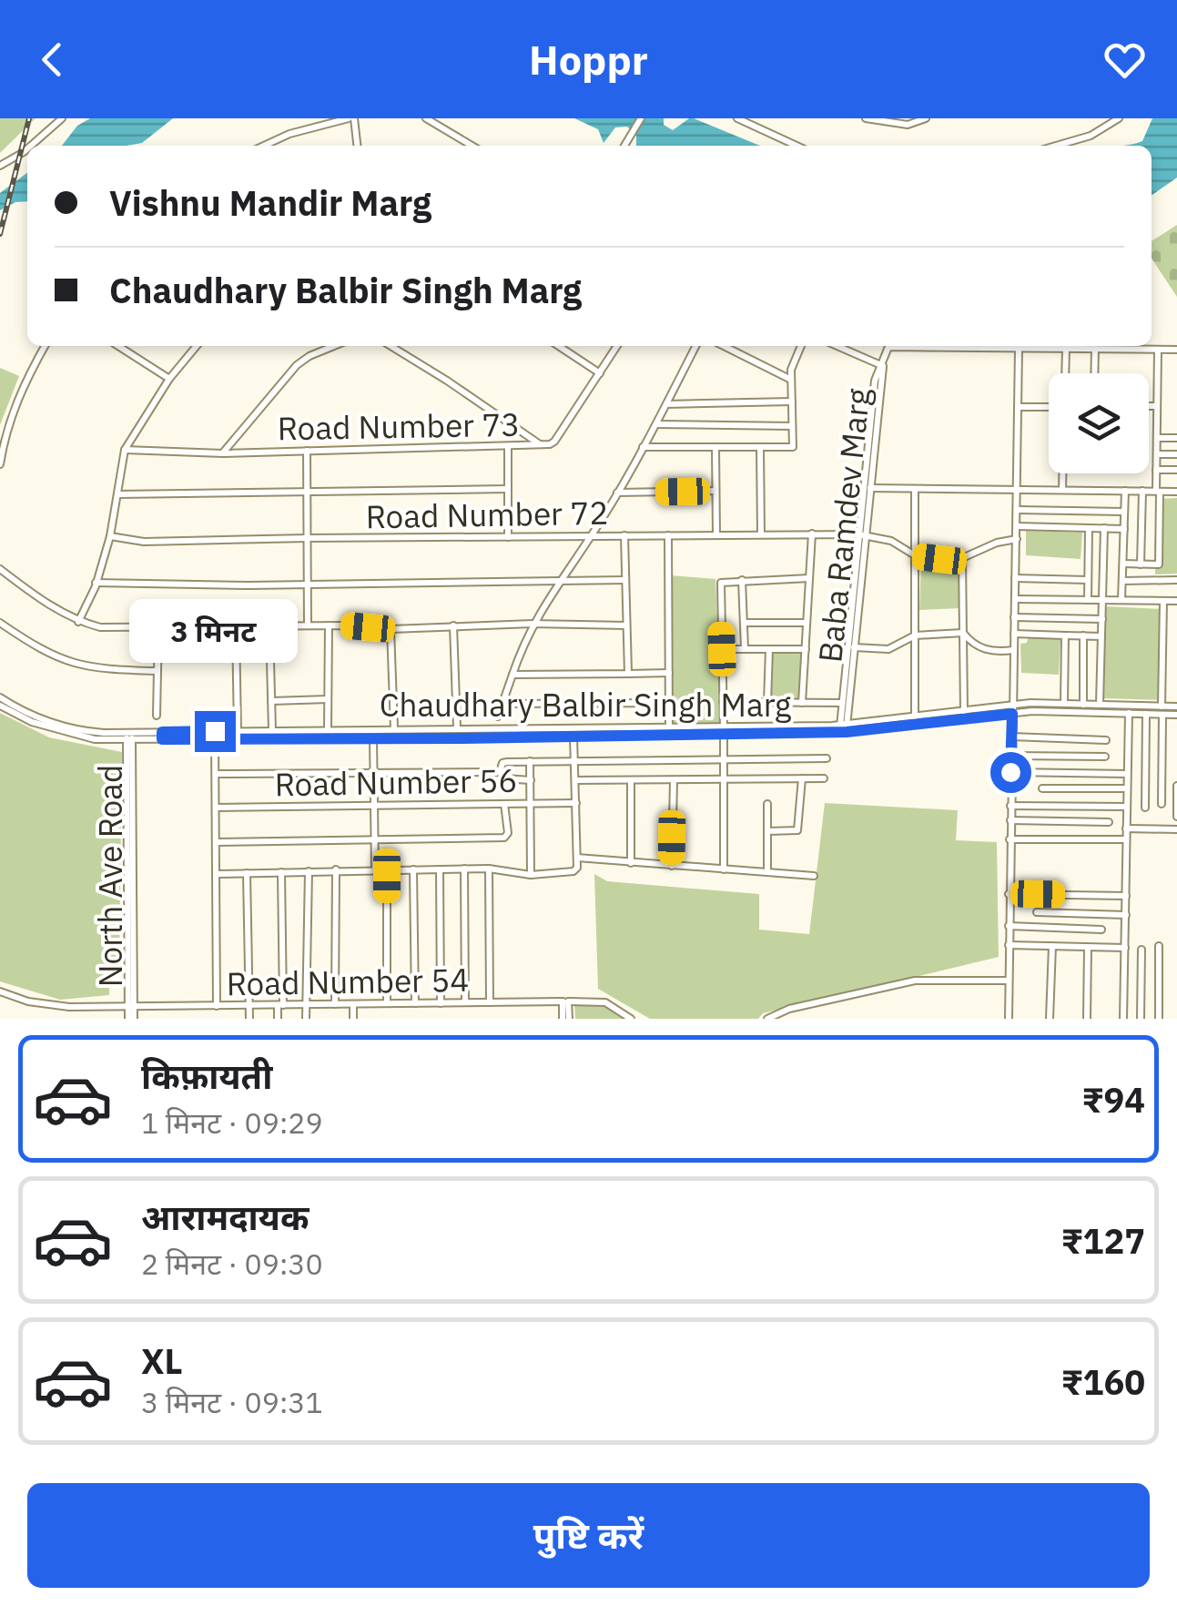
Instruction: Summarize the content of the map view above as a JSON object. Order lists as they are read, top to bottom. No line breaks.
{"streets":{"street":["Road Number 73","Road Number 72","Baba Ramdev Marg","Chaudhary Balbir Singh Marg","Road Number 56","North Ave Road","Road Number 54"]},"crossings":[["Road Number 72","Baba Ramdev Marg"],["Baba Ramdev Marg","Chaudhary Balbir Singh Marg"],["Chaudhary Balbir Singh Marg","North Ave Road"],["North Ave Road","Road Number 54"]],"page":{"header":"Hoppr","banner":["Vishnu Mandir Marg","Chaudhary Balbir Singh Marg"],"bubble":"3 मिनट","list":[{"name":"किफ़ायती","note":"1 मिनट · 09:29","value":"₹94"},{"name":"आरामदायक","note":"2 मिनट · 09:30","value":"₹127"},{"name":"XL","note":"3 मिनट · 09:31","value":"₹160"}],"buttons":"पुष्टि करें"}}
